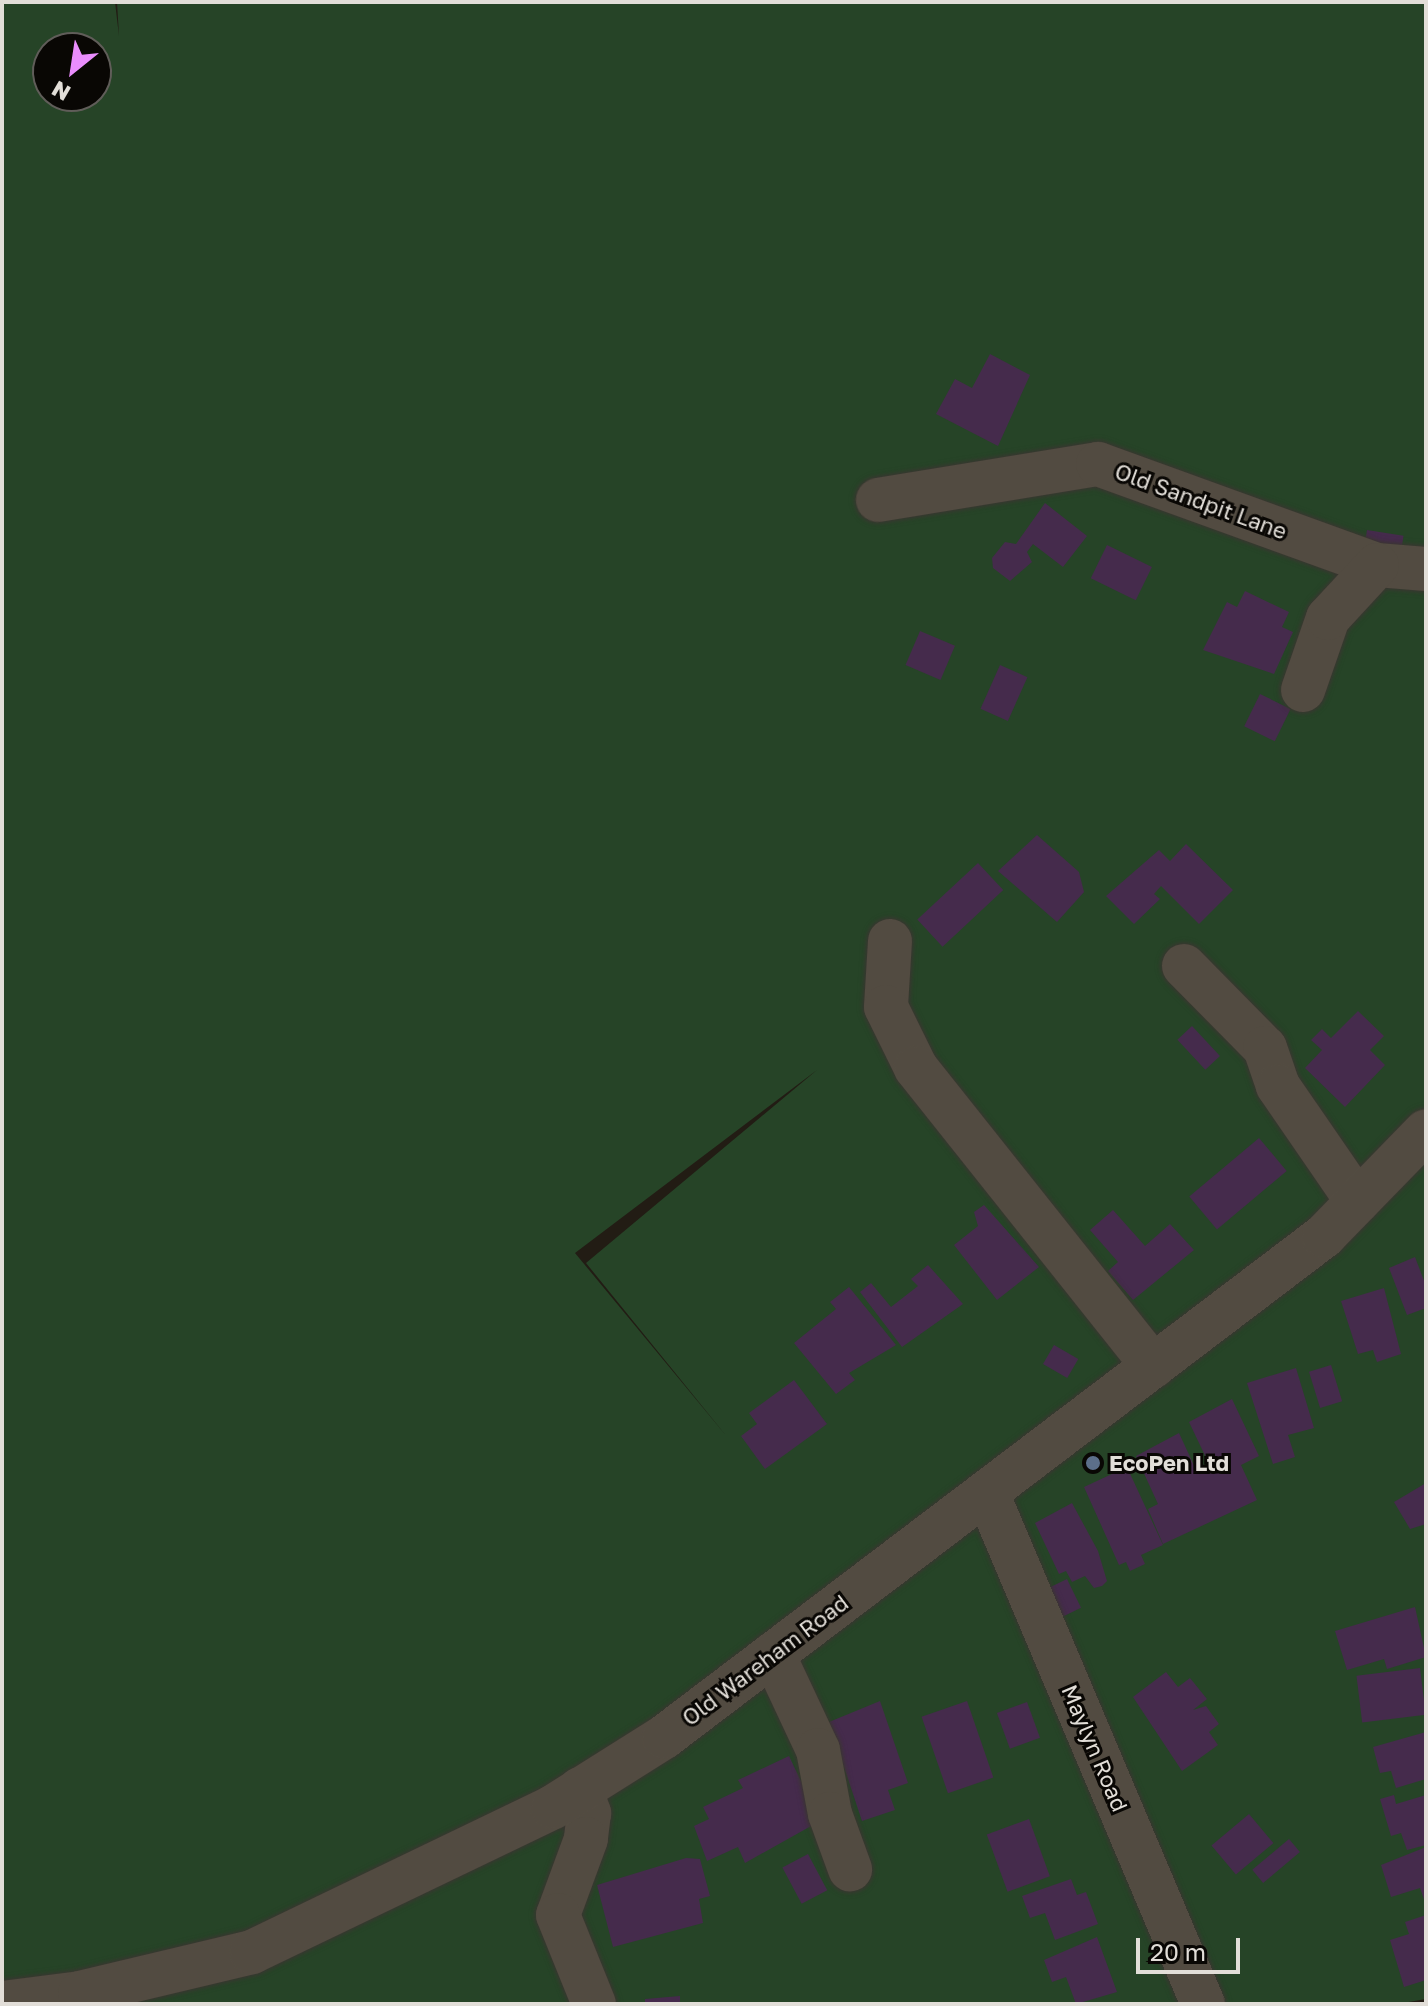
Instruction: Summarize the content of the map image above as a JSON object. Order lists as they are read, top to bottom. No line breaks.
{"streets":{"street":["Old Sandpit Lane","Old Wareham Road","Maylyn Road"]},"crossings":[["Old Wareham Road","Maylyn Road"]],"places":["EcoPen Ltd"],"scale_bar":"20 m","north":"bottom left"}
